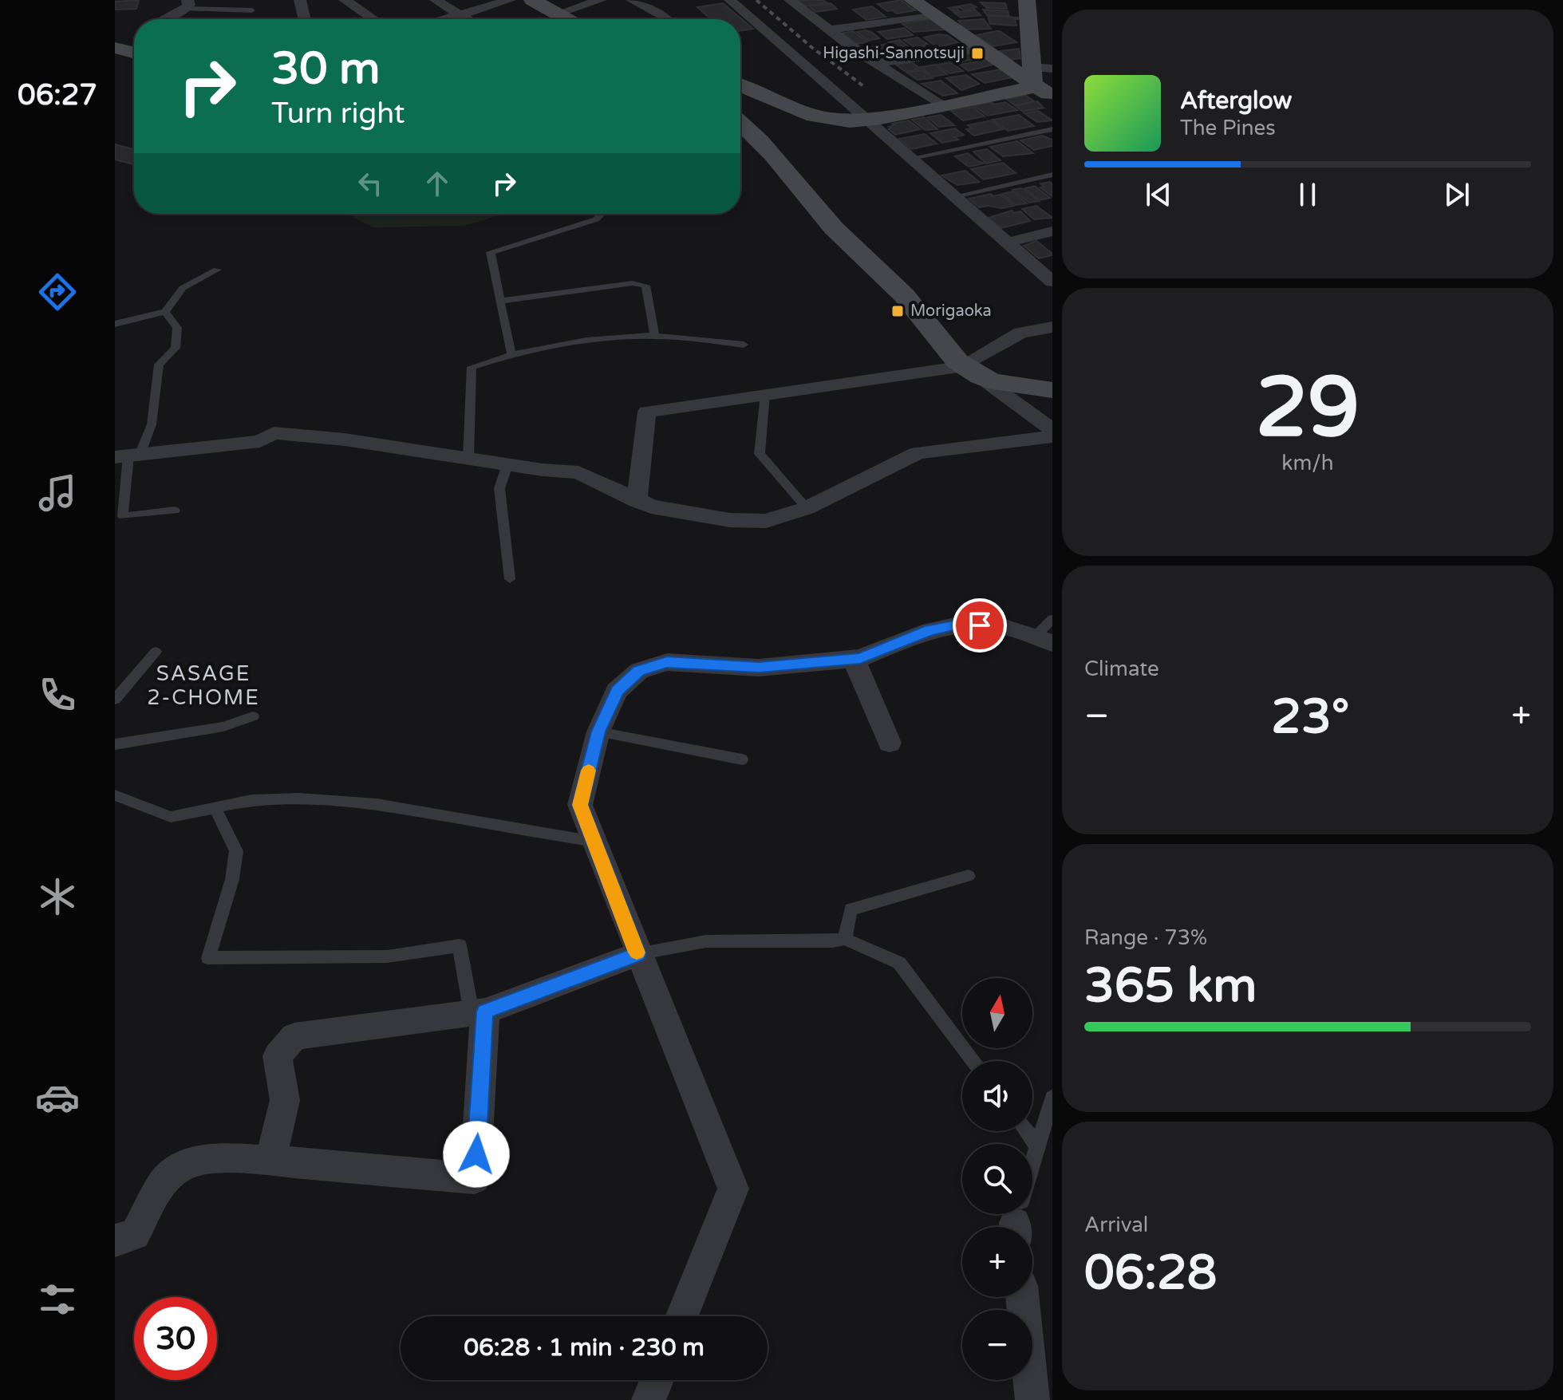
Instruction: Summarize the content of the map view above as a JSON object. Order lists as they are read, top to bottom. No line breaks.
{"districts":["SASAGE 2-CHOME"],"places":{"transit":["Higashi-Sannotsuji","Morigaoka"]},"north":"top","page":{"tabs":"06:27","turn":["30 m","Turn right"],"song":["Afterglow","The Pines"],"tile":[["29","km/h"],"Climate",["Range · 73%","365 km"],["Arrival","06:28"]],"heat":["−","23°","+"],"map_buttons":["+","−"],"limit":"30","trip":"06:28 · 1 min · 230 m"}}
